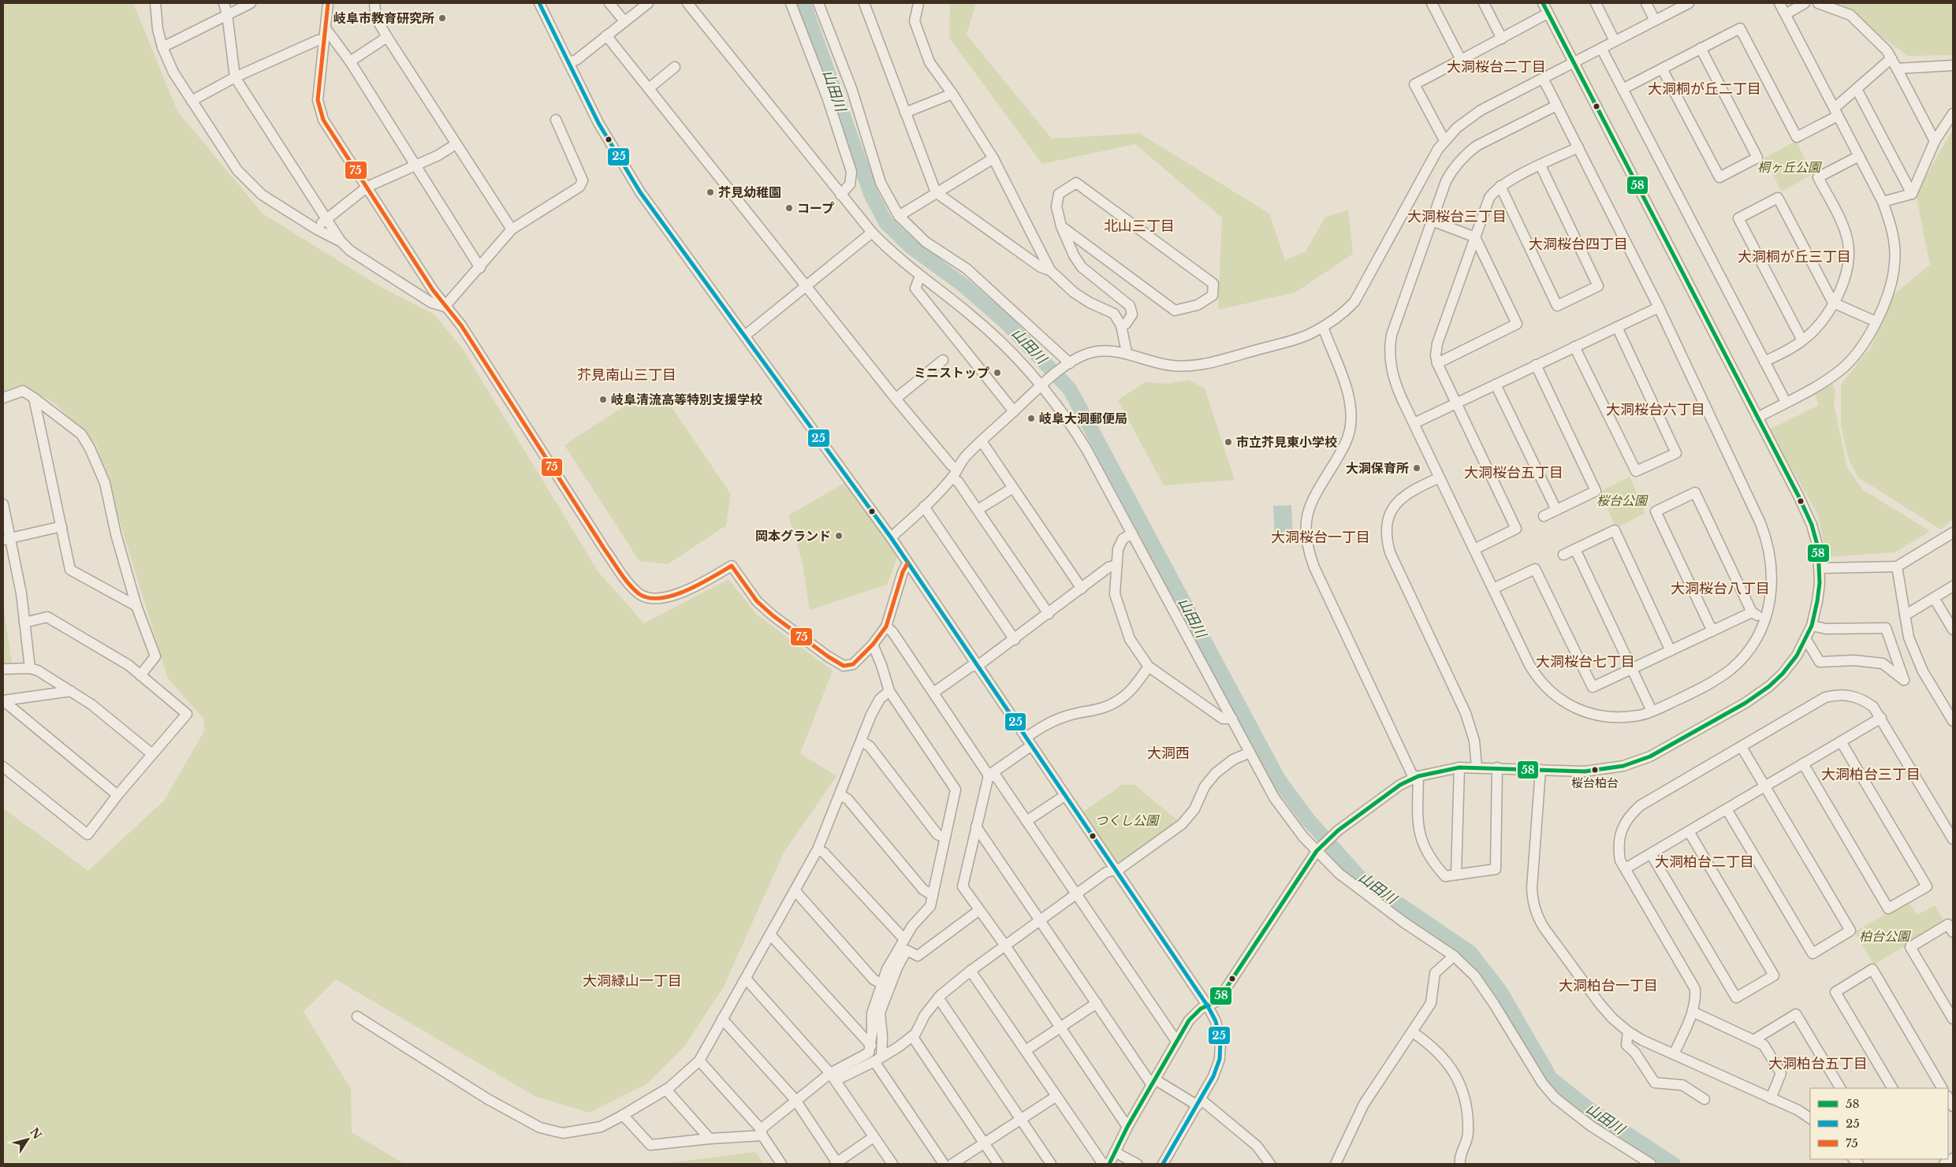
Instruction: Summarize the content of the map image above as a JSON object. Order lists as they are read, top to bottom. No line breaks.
{"districts":["大洞桜台二丁目","大洞桐が丘二丁目","大洞桜台三丁目","北山三丁目","大洞桜台四丁目","大洞桐が丘三丁目","芥見南山三丁目","大洞桜台六丁目","大洞桜台五丁目","大洞桜台一丁目","大洞桜台八丁目","大洞桜台七丁目","大洞西","大洞柏台三丁目","大洞柏台二丁目","大洞緑山一丁目","大洞柏台一丁目","大洞柏台五丁目"],"water":["山田川"],"parks":["桐ヶ丘公園","桜台公園","つくし公園","柏台公園"],"places":["岐阜市教育研究所","芥見幼稚園","コープ","ミニストップ","岐阜清流高等特別支援学校","岐阜大洞郵便局","市立芥見東小学校","大洞保育所","岡本グランド","桜台柏台"],"lines":["transit line 58","transit line 25","transit line 75"],"legend":["58","25","75"],"north":"top right"}
